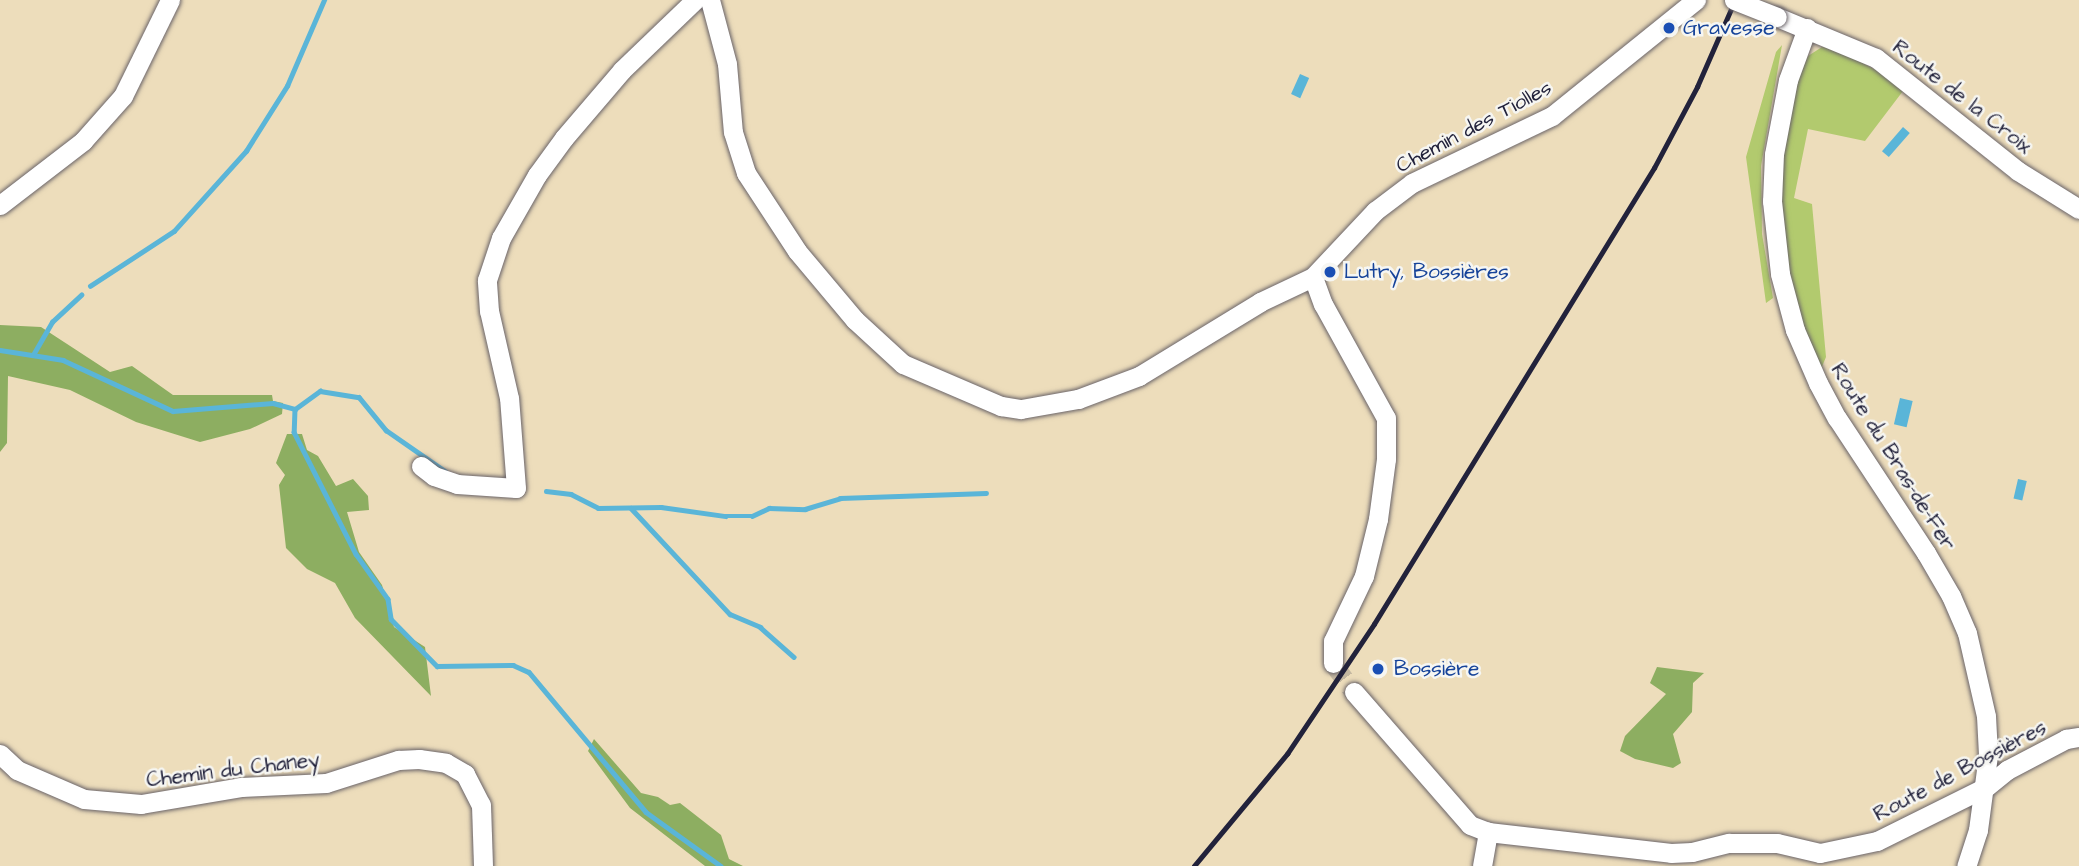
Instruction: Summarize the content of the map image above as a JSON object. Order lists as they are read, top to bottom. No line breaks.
{"streets":{"street":["Route de la Croix","Chemin des Tiolles","Route du Bras-de-Fer","Chemin du Chaney","Route de Bossières"]},"crossings":[["Route de la Croix","Route du Bras-de-Fer"],["Route du Bras-de-Fer","Route de Bossières"]],"places":["Gravesse","Lutry, Bossières","Bossière"]}
